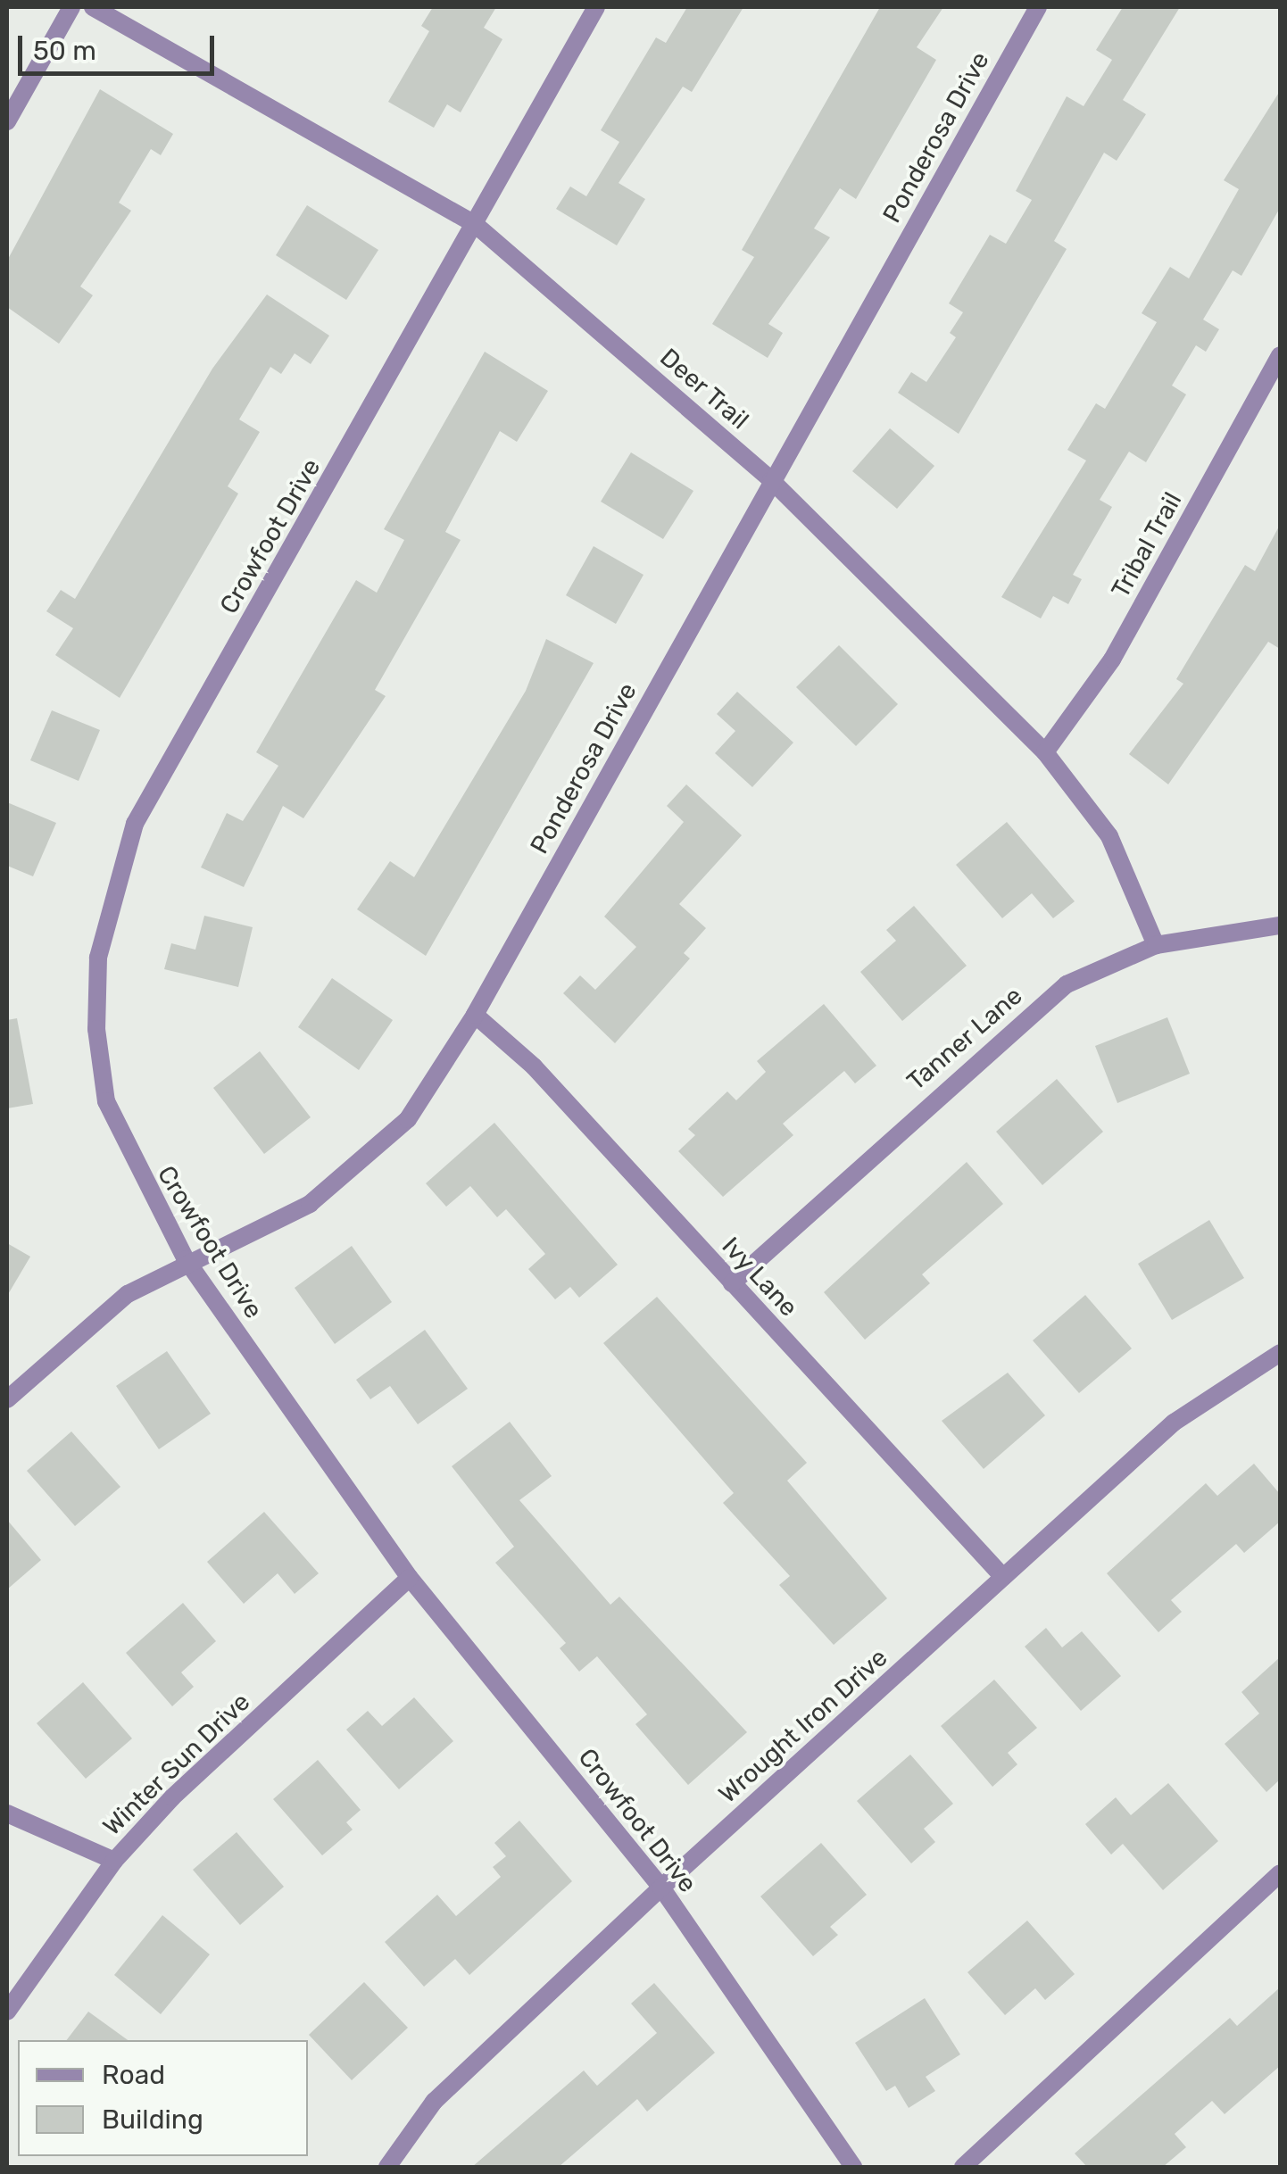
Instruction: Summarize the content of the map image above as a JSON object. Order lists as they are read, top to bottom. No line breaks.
{"streets":{"street":["Ponderosa Drive","Deer Trail","Crowfoot Drive","Tribal Trail","Tanner Lane","Ivy Lane","Wrought Iron Drive","Winter Sun Drive"]},"crossings":[["Ponderosa Drive","Deer Trail"],["Ponderosa Drive","Crowfoot Drive"],["Ponderosa Drive","Ivy Lane"],["Deer Trail","Crowfoot Drive"],["Deer Trail","Tribal Trail"],["Deer Trail","Tanner Lane"],["Crowfoot Drive","Wrought Iron Drive"],["Crowfoot Drive","Winter Sun Drive"],["Tanner Lane","Ivy Lane"],["Ivy Lane","Wrought Iron Drive"]],"legend":["Road","Building"],"scale_bar":"50 m"}
